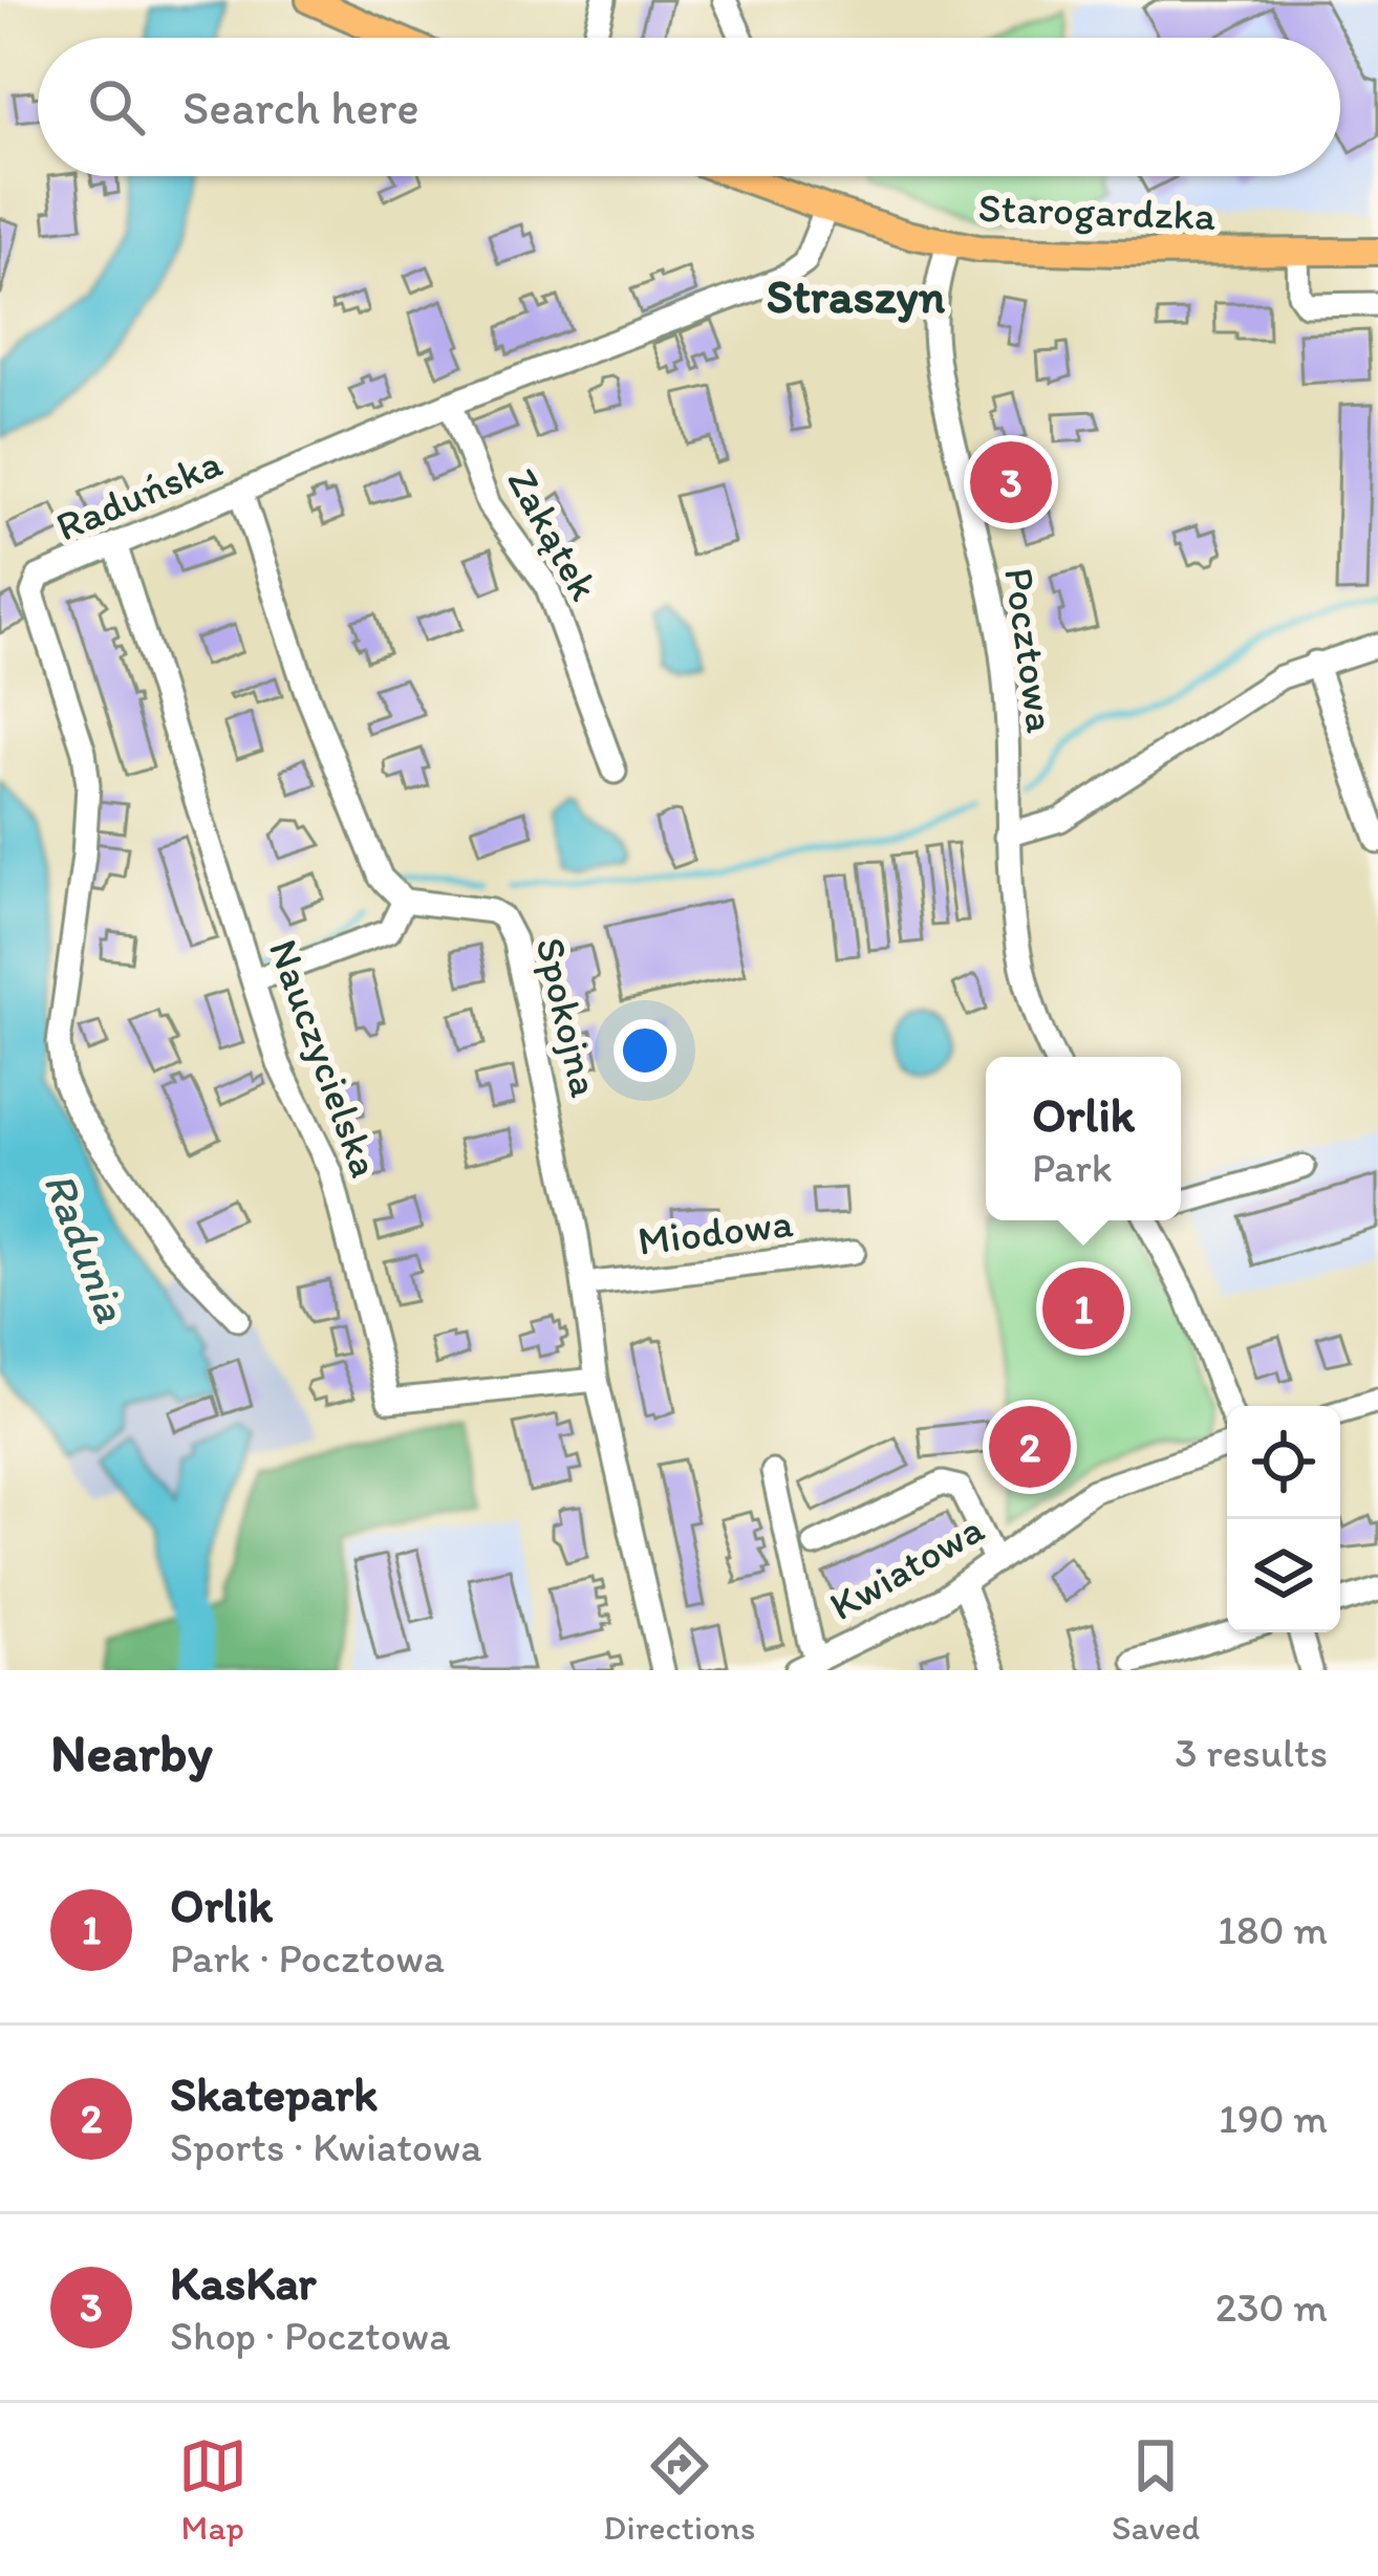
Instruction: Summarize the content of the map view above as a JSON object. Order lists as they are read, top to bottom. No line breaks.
{"streets":{"main road":["Starogardzka"],"street":["Raduńska","Zakątek","Pocztowa","Spokojna","Nauczycielska","Miodowa","Kwiatowa"]},"crossings":[["Starogardzka","Raduńska"],["Starogardzka","Pocztowa"],["Raduńska","Zakątek"],["Raduńska","Nauczycielska"],["Spokojna","Nauczycielska"],["Spokojna","Miodowa"]],"districts":["Straszyn"],"water":["Radunia"],"page":{"search":"Search here","pins":["3","1","2"],"popup":["Orlik","Park"],"heading":["Nearby","3 results"],"list":[{"mark":"1","name":"Orlik","note":"Park · Pocztowa","value":"180 m"},{"mark":"2","name":"Skatepark","note":"Sports · Kwiatowa","value":"190 m"},{"mark":"3","name":"KasKar","note":"Shop · Pocztowa","value":"230 m"}],"nav":["Map","Directions","Saved"]}}
